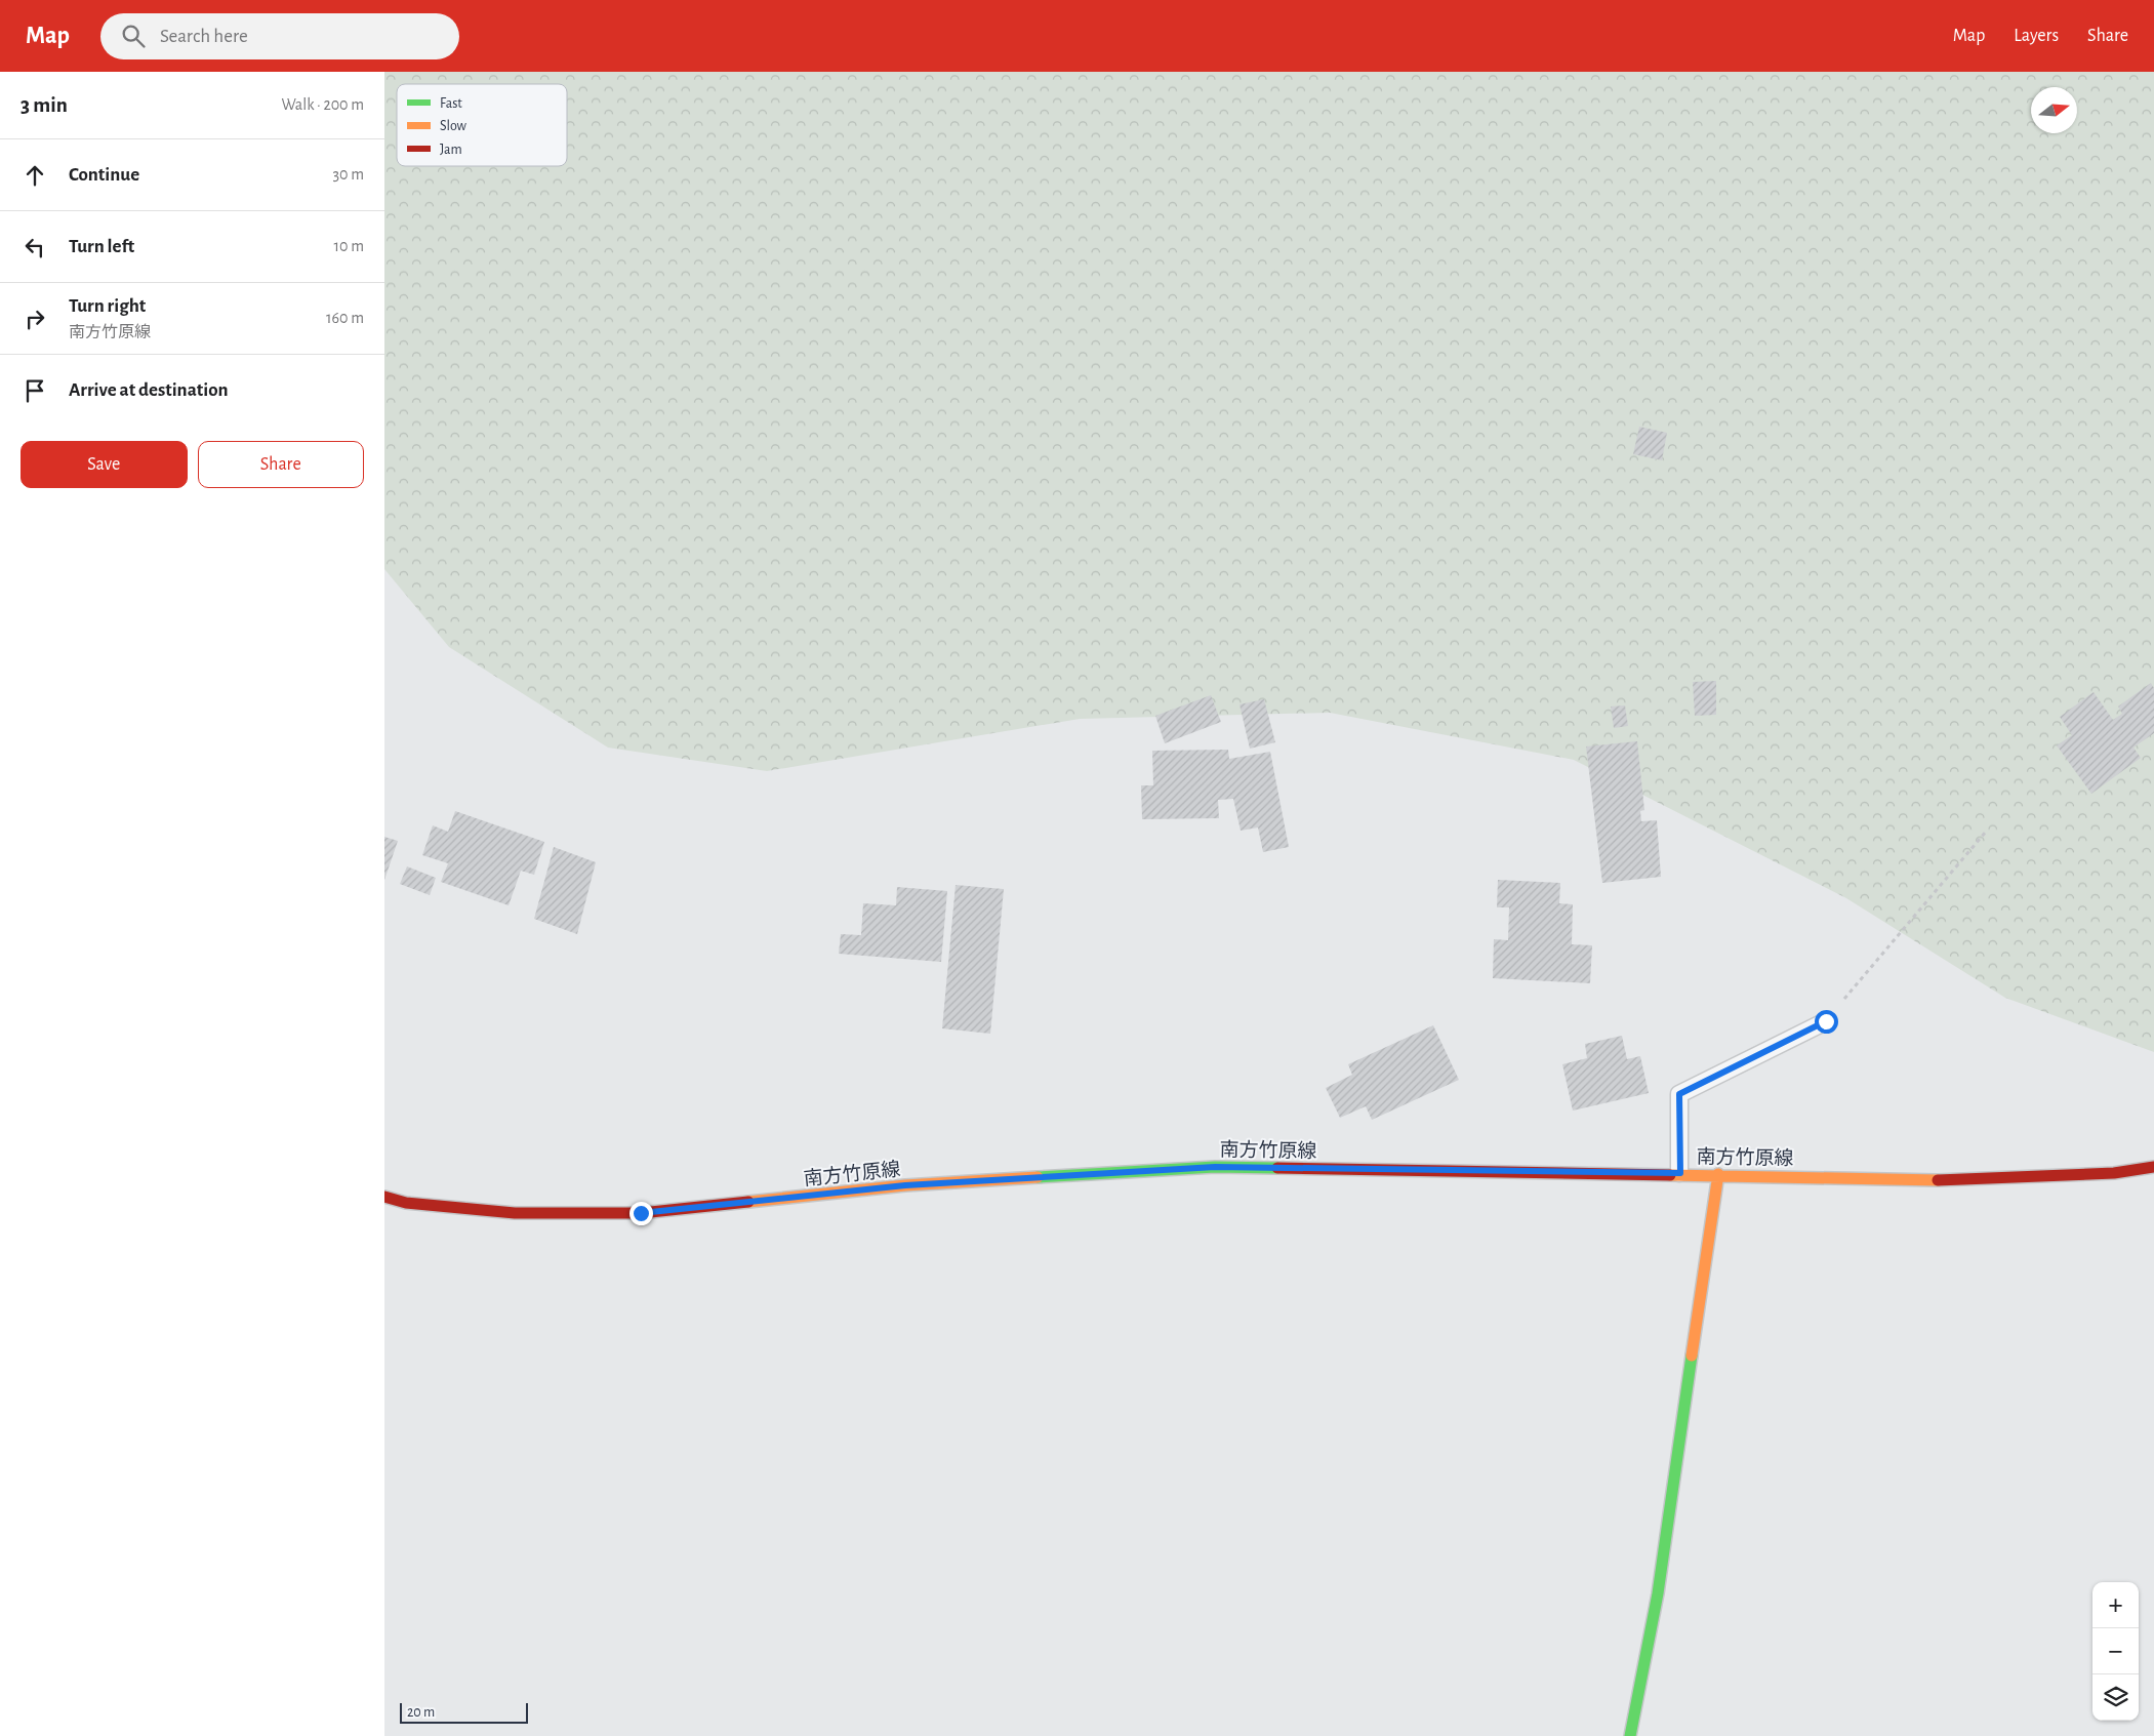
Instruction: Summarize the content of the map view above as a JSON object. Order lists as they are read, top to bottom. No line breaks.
{"streets":{"main road":["南方竹原線"]},"legend":["Fast","Slow","Jam"],"scale_bar":"20 m","north":"right","page":{"header":"Map","search":"Search here","nav":["Map","Layers","Share"],"heading":["3 min","Walk · 200 m"],"list":[["Continue","30 m"],["Turn left","10 m"],["Turn right","南方竹原線","160 m"],"Arrive at destination"],"buttons":["Save","Share"],"map_buttons":["+","−"],"scale":"20 m"}}
